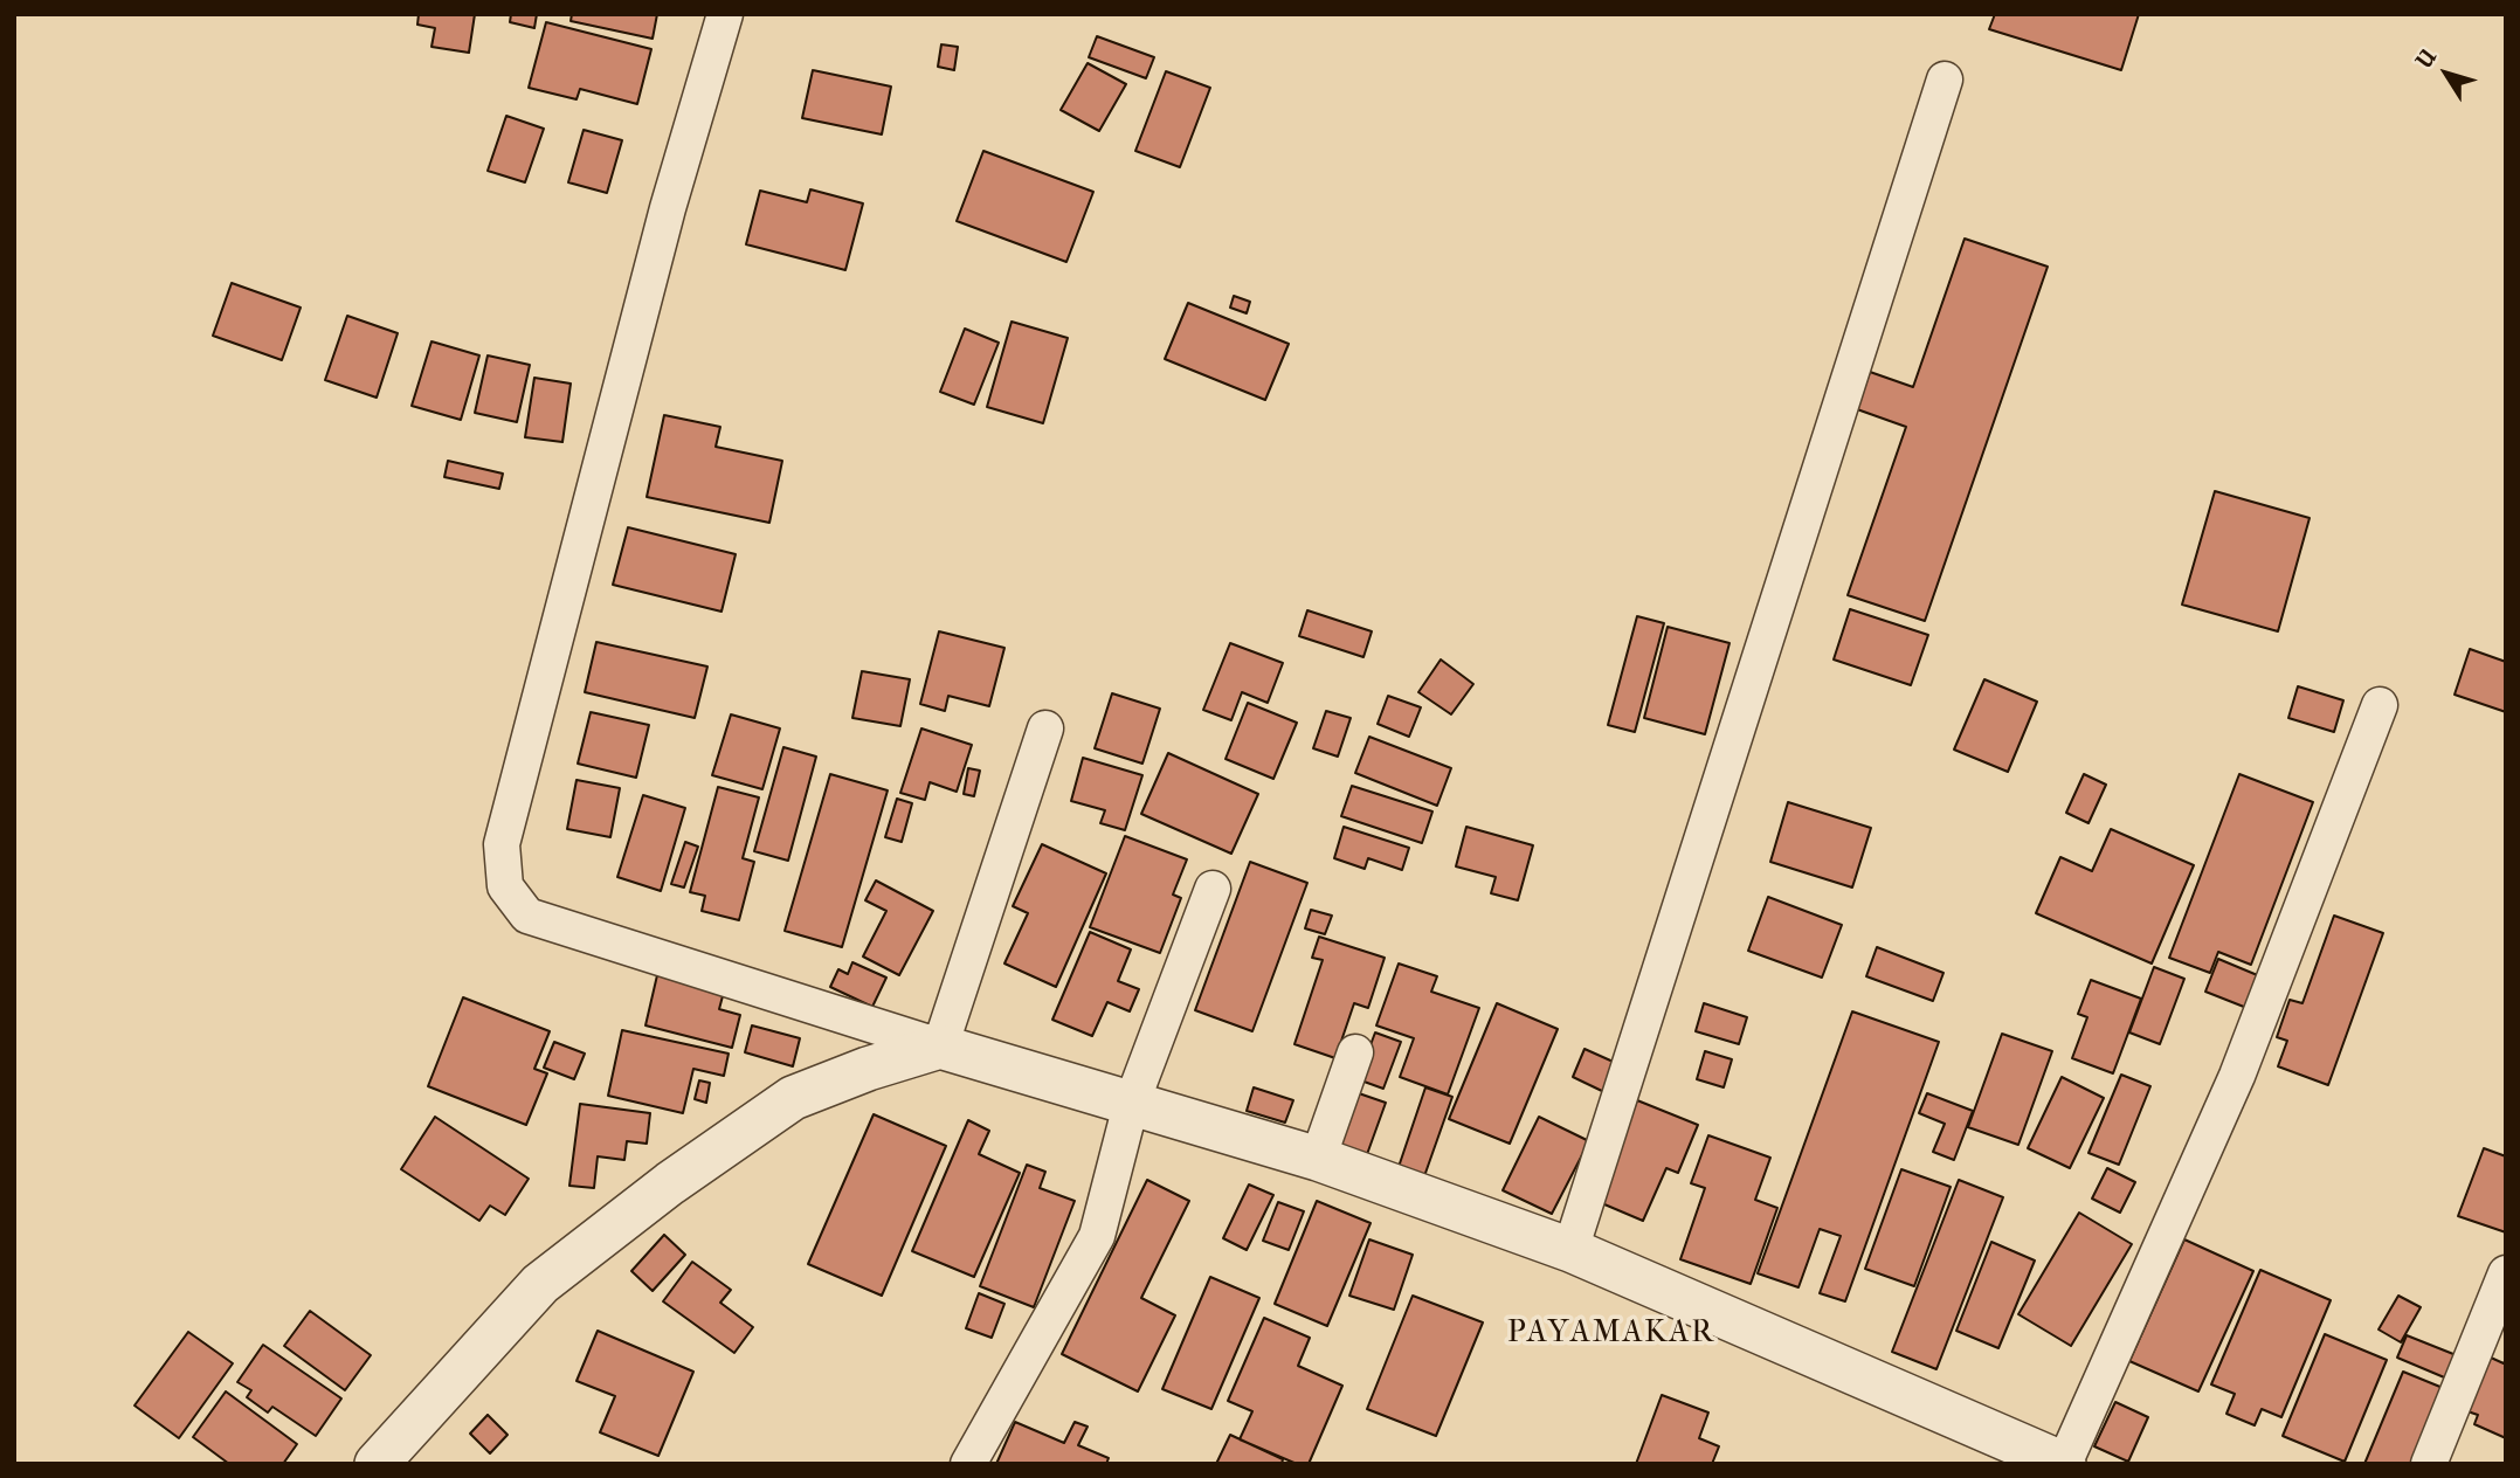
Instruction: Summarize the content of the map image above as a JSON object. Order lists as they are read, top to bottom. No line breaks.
{"districts":["PAYAMAKAR"],"north":"top left"}
